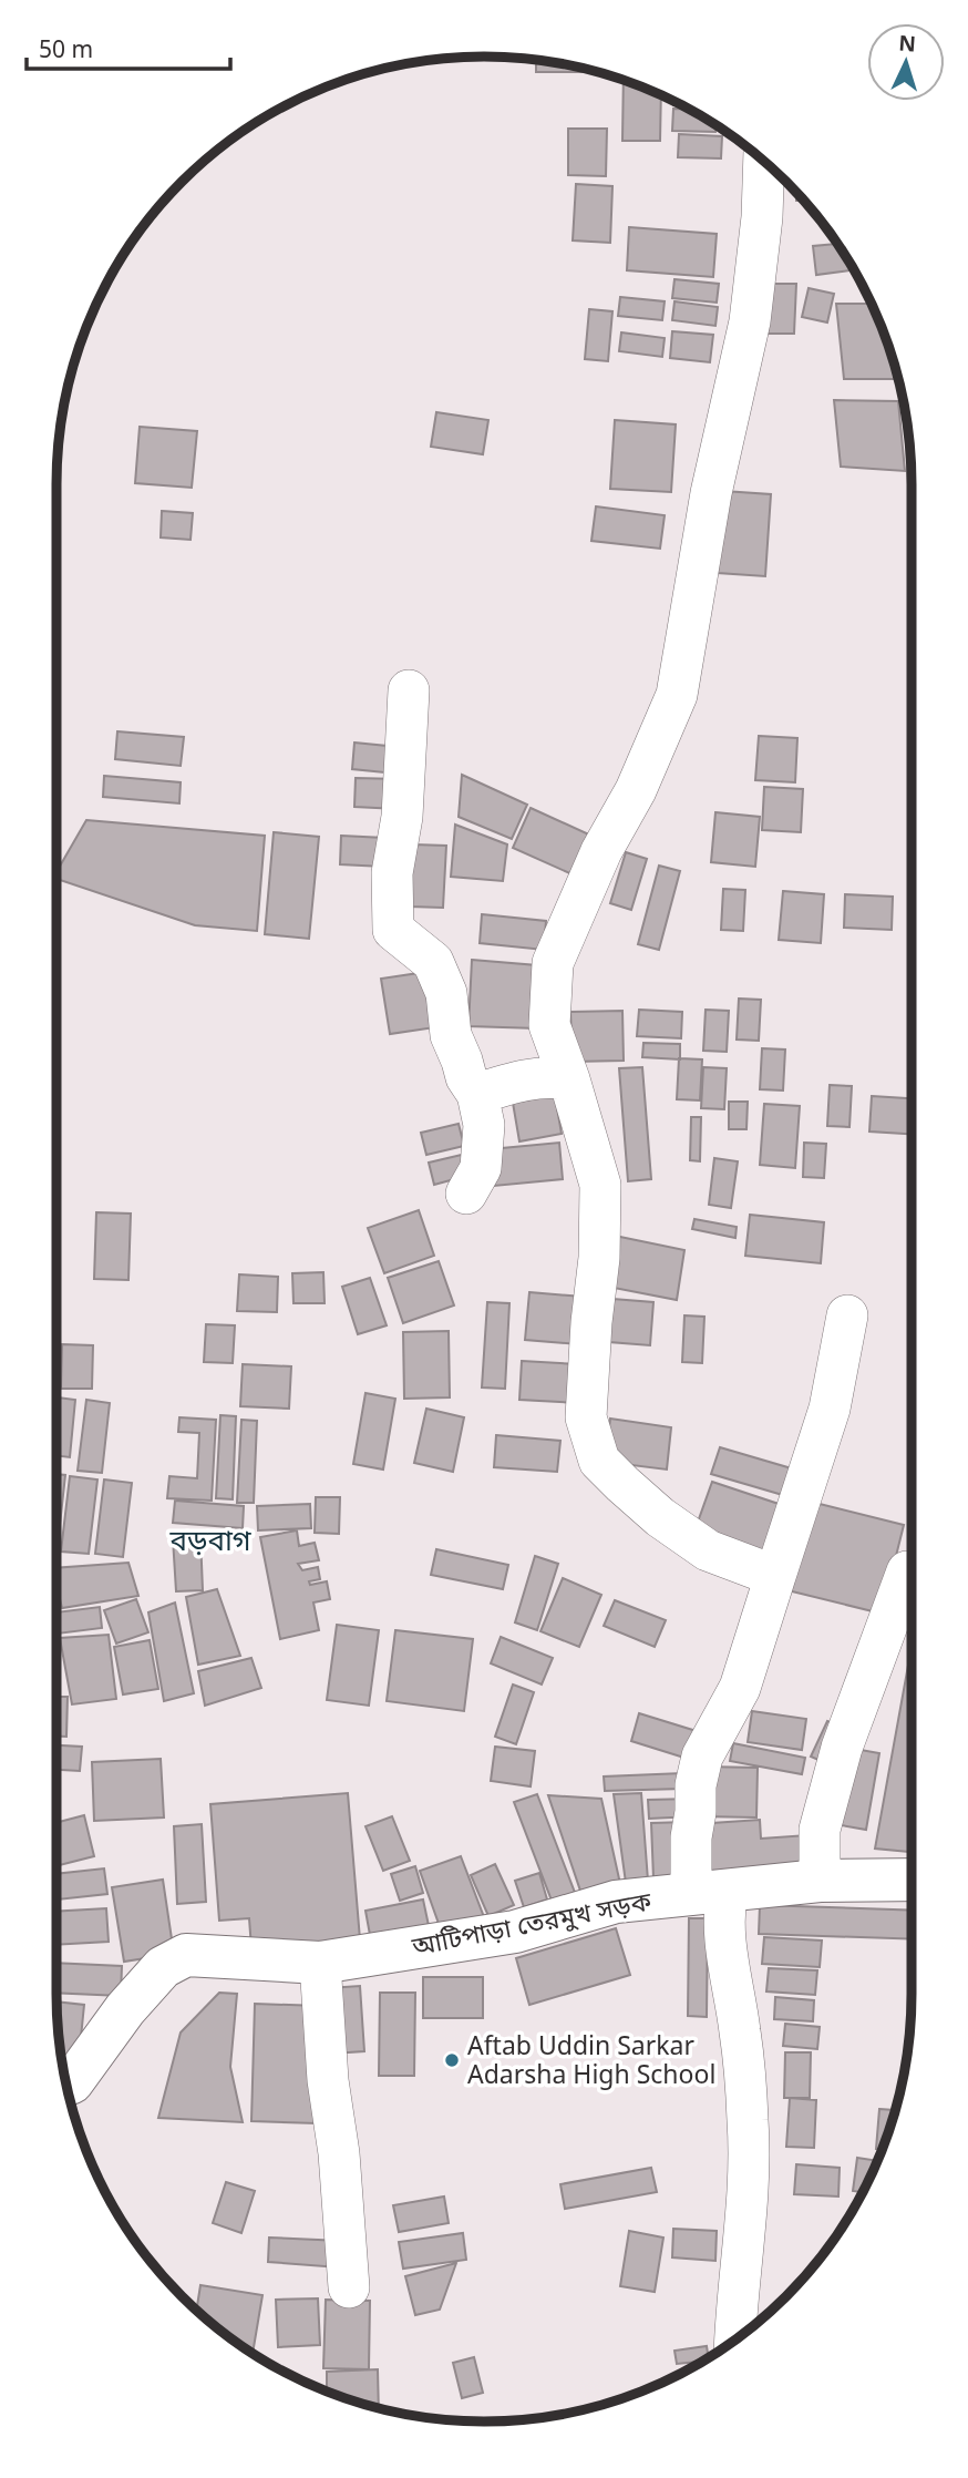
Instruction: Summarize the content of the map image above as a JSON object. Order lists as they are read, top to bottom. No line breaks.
{"streets":{"main road":["আটিপাড়া তেরমুখ সড়ক"]},"districts":["বড়বাগ"],"places":["Aftab Uddin Sarkar Adarsha High School"],"scale_bar":"50 m","north":"top"}
